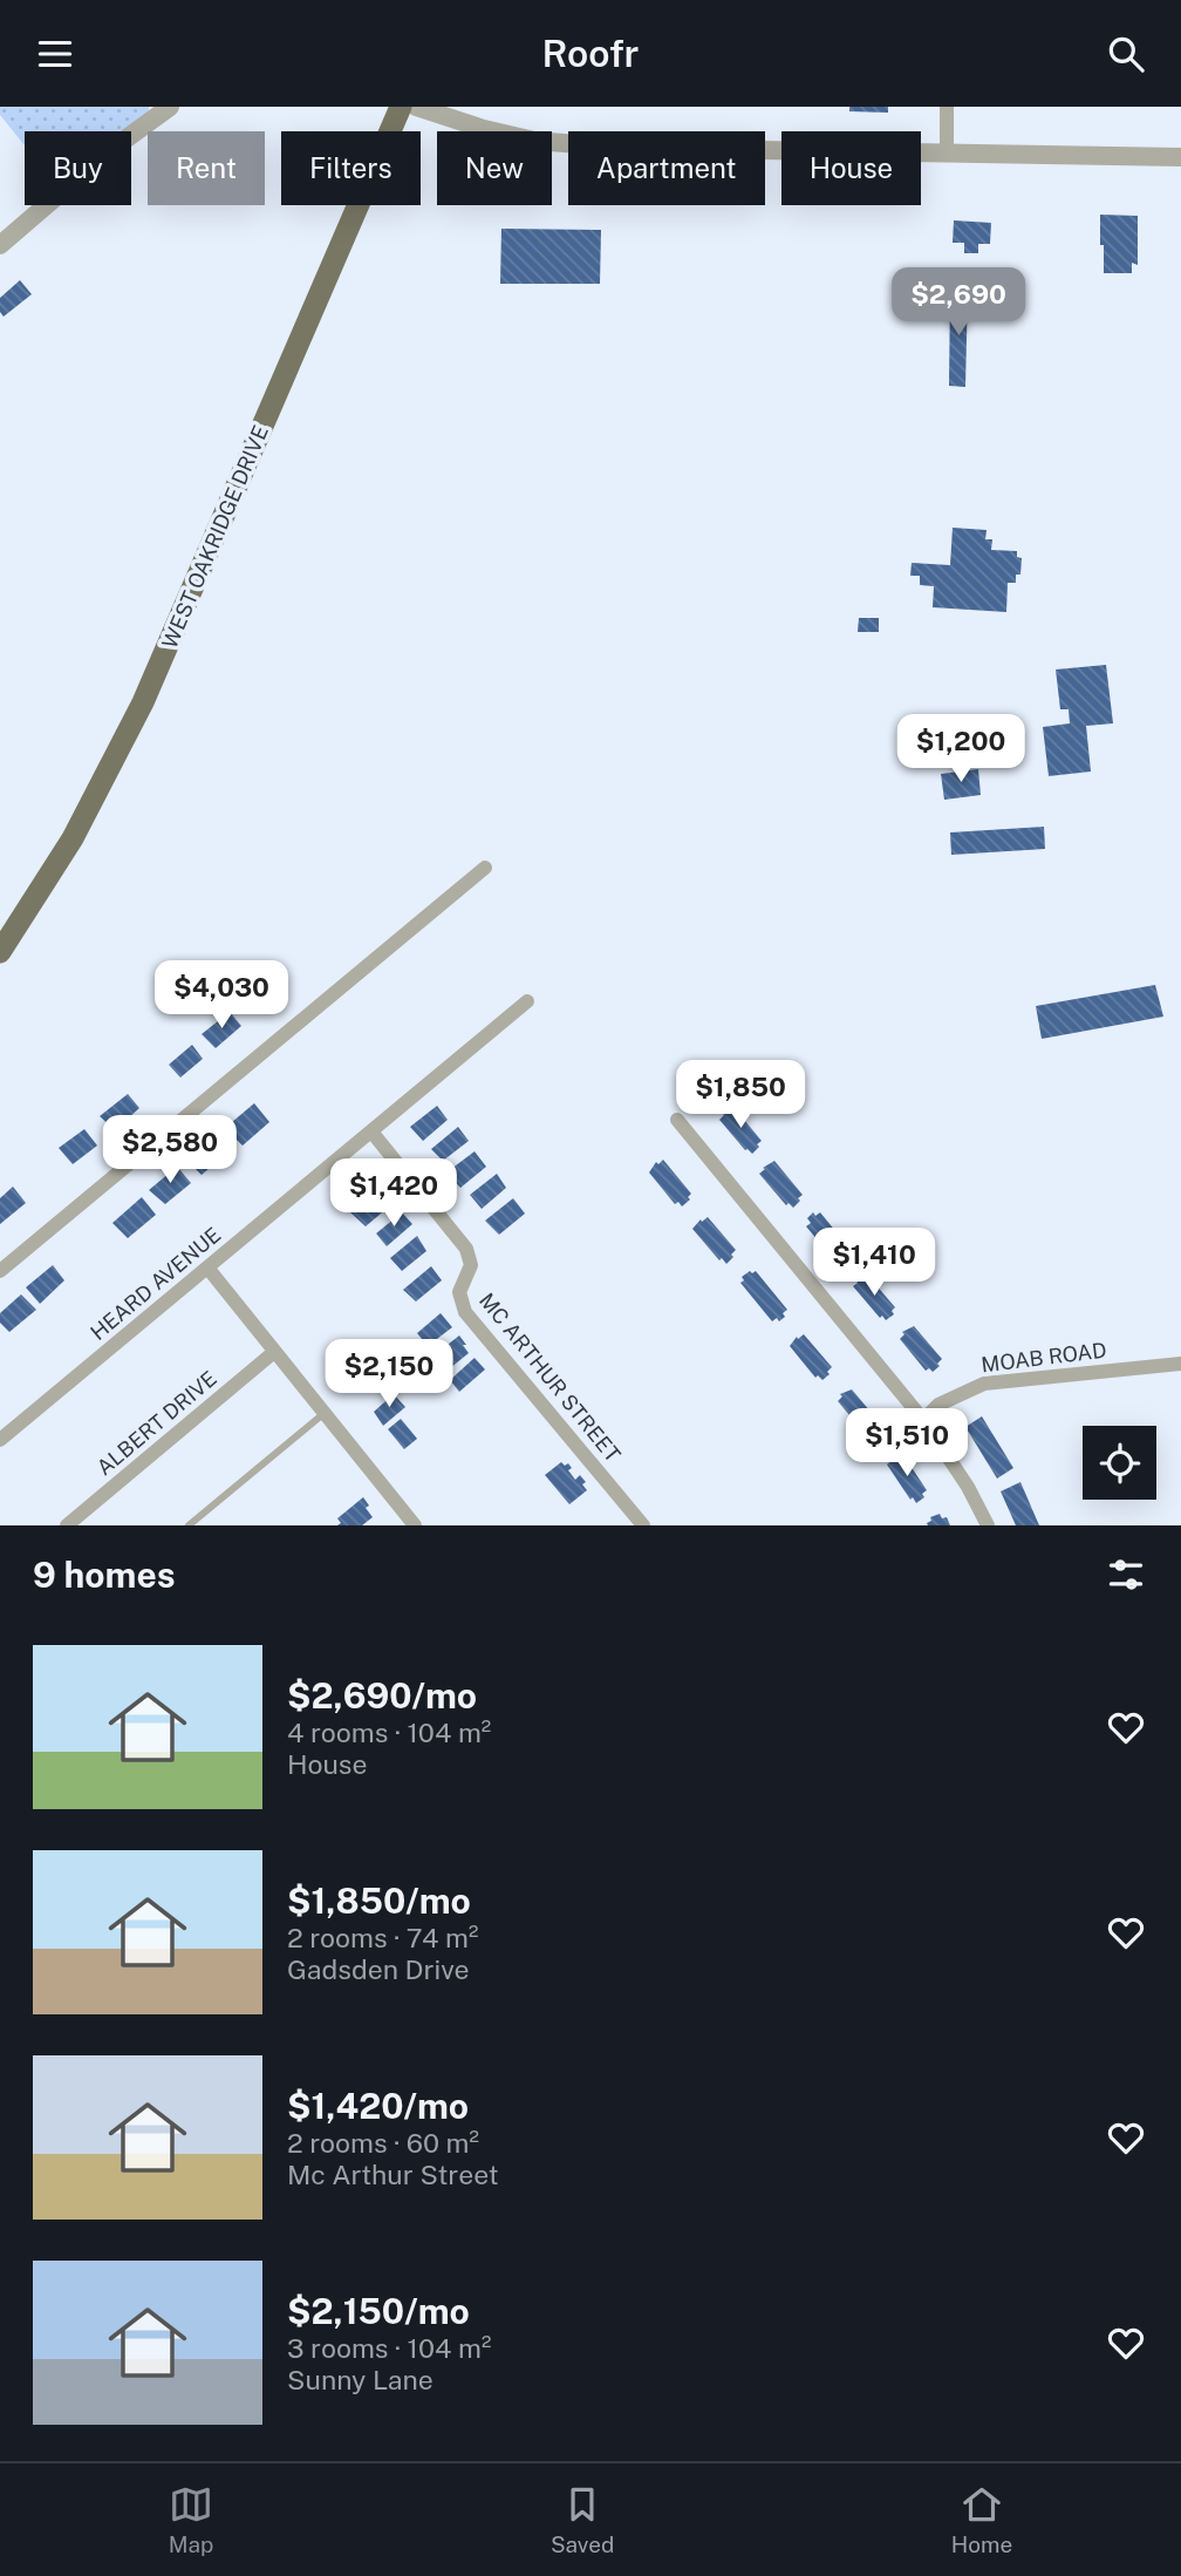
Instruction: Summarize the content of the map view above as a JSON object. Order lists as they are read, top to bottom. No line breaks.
{"streets":{"main road":["WEST OAKRIDGE DRIVE"],"street":["HEARD AVENUE","MOAB ROAD","MC ARTHUR STREET","ALBERT DRIVE"]},"crossings":[["HEARD AVENUE","MC ARTHUR STREET"]],"page":{"header":"Roofr","chip":["Buy","Rent","Filters","New","Apartment","House"],"price":["$2,690","$1,200","$4,030","$1,850","$2,580","$1,420","$1,410","$2,150","$1,510"],"heading":"9 homes","list":[{"name":"$2,690/mo","note":"4 rooms · 104 m² · House"},{"name":"$1,850/mo","note":"2 rooms · 74 m² · Gadsden Drive"},{"name":"$1,420/mo","note":"2 rooms · 60 m² · Mc Arthur Street"},{"name":"$2,150/mo","note":"3 rooms · 104 m² · Sunny Lane"}],"tabs":["Map","Saved","Home"]}}
